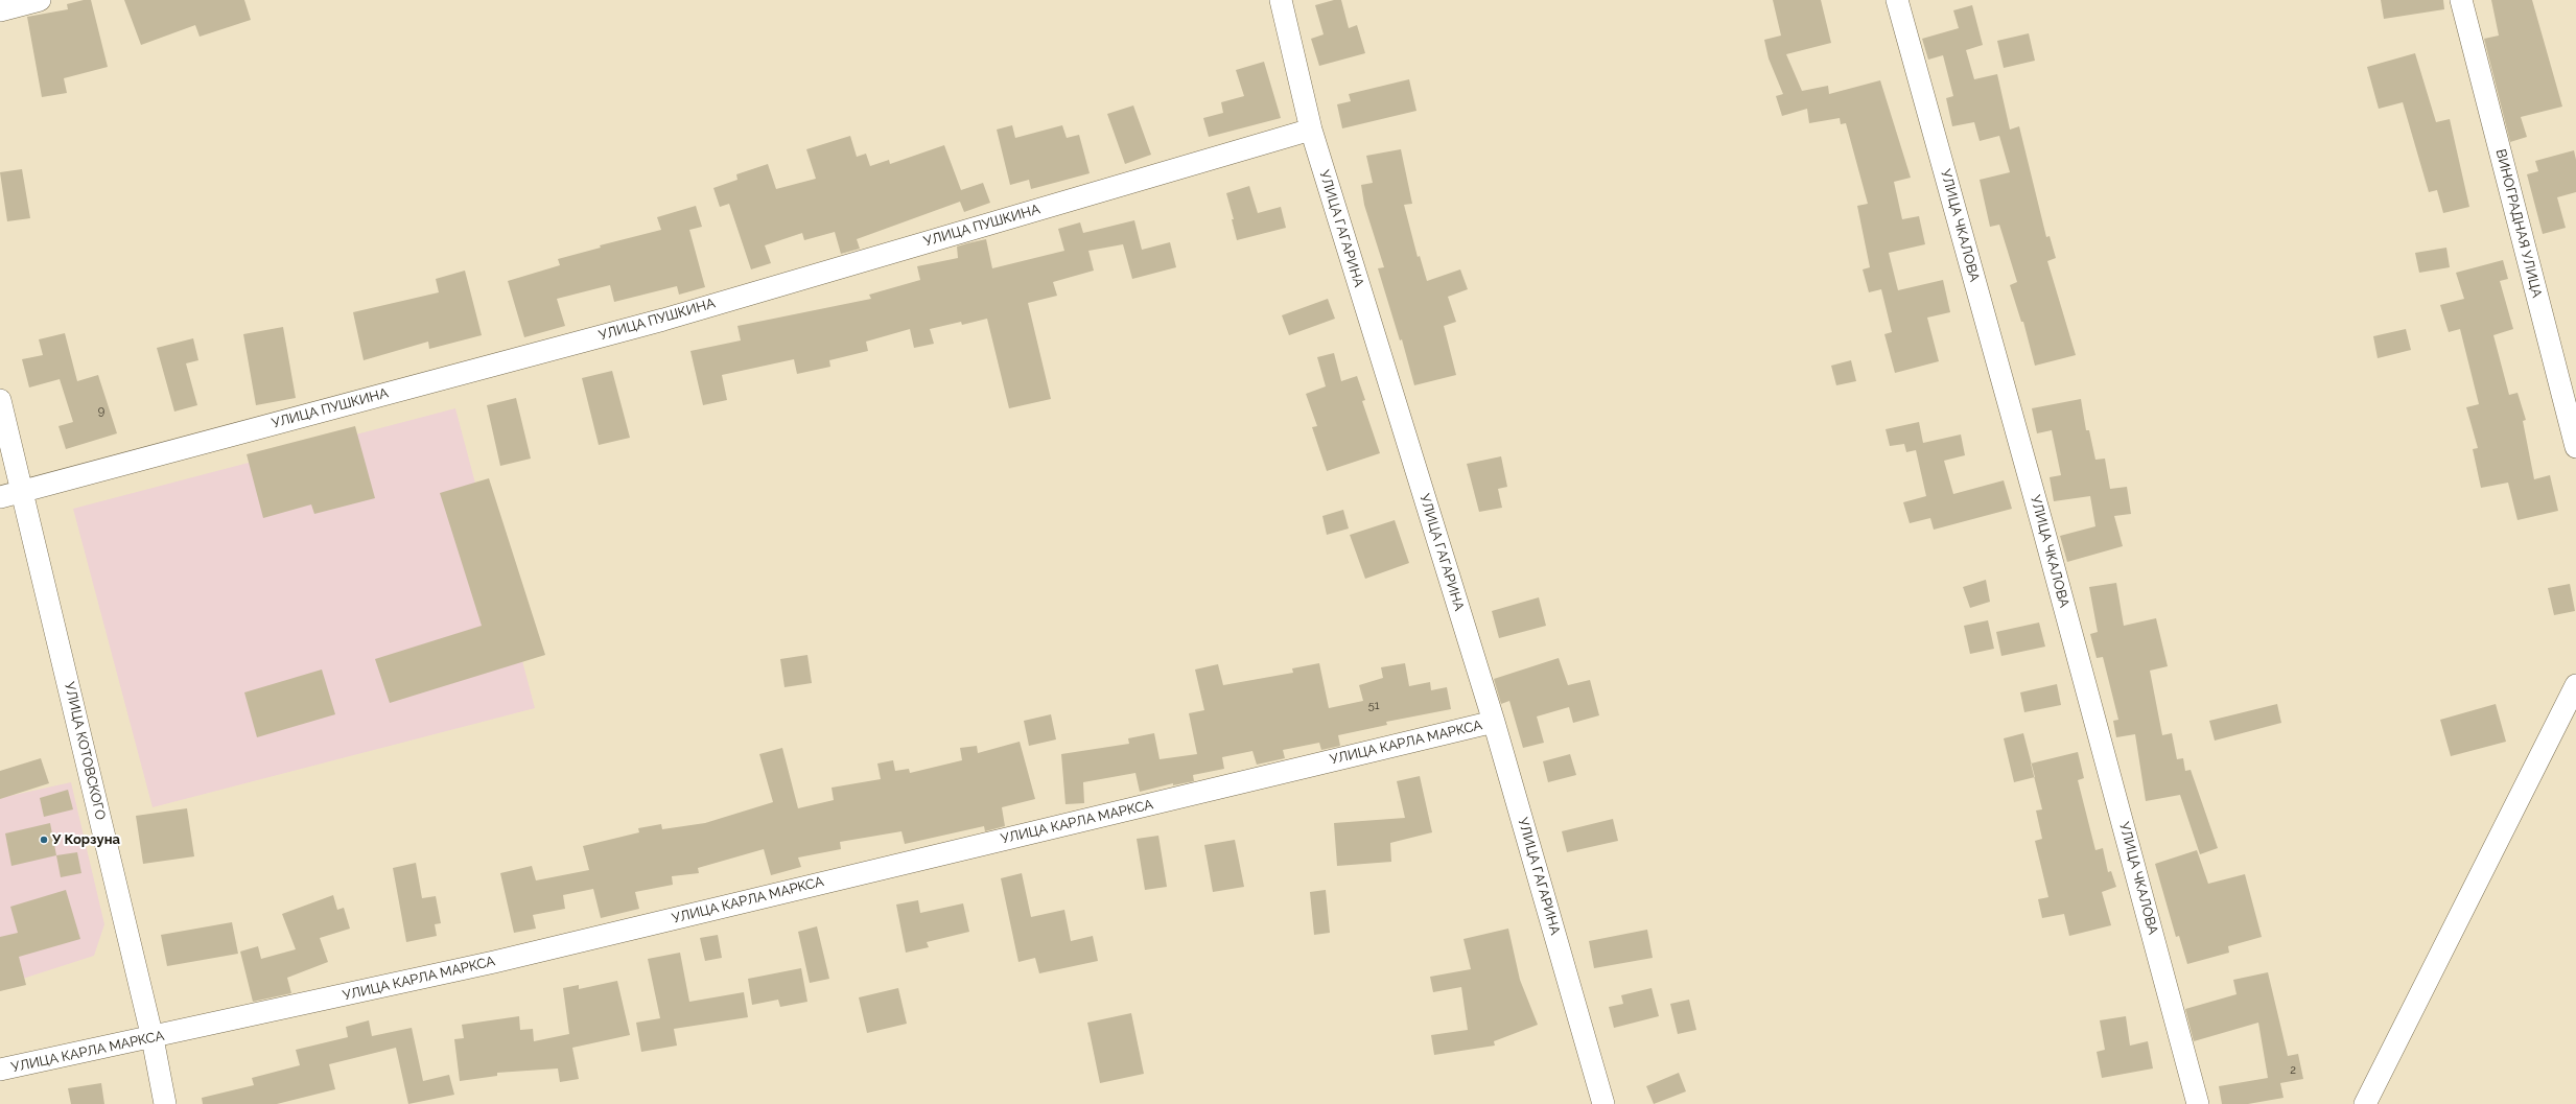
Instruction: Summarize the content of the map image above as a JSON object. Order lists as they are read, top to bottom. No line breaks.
{"streets":{"street":["ВИНОГРАДНАЯ УЛИЦА","УЛИЦА ПУШКИНА","УЛИЦА ЧКАЛОВА","УЛИЦА ГАГАРИНА","УЛИЦА КАРЛА МАРКСА","УЛИЦА КОТОВСКОГО"]},"crossings":[["УЛИЦА ПУШКИНА","УЛИЦА ГАГАРИНА"],["УЛИЦА ПУШКИНА","УЛИЦА КОТОВСКОГО"],["УЛИЦА ГАГАРИНА","УЛИЦА КАРЛА МАРКСА"],["УЛИЦА КАРЛА МАРКСА","УЛИЦА КОТОВСКОГО"]],"places":["У Корзуна"],"house_numbers":["9","51","2"]}
